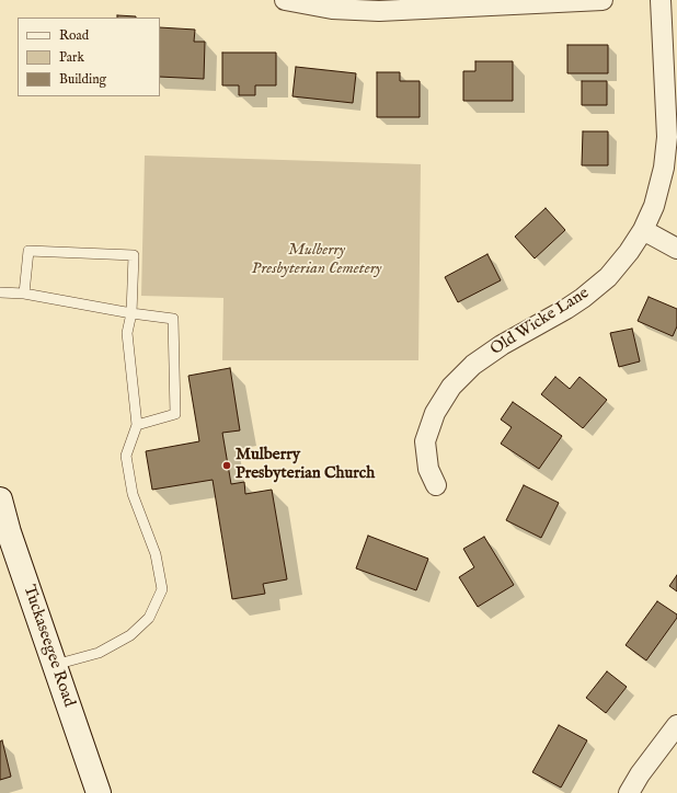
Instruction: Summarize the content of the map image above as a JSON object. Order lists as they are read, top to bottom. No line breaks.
{"streets":{"street":["Old Wicke Lane","Tuckaseegee Road"]},"parks":["Mulberry Presbyterian Cemetery"],"places":["Mulberry Presbyterian Church"],"legend":["Road","Park","Building"]}
